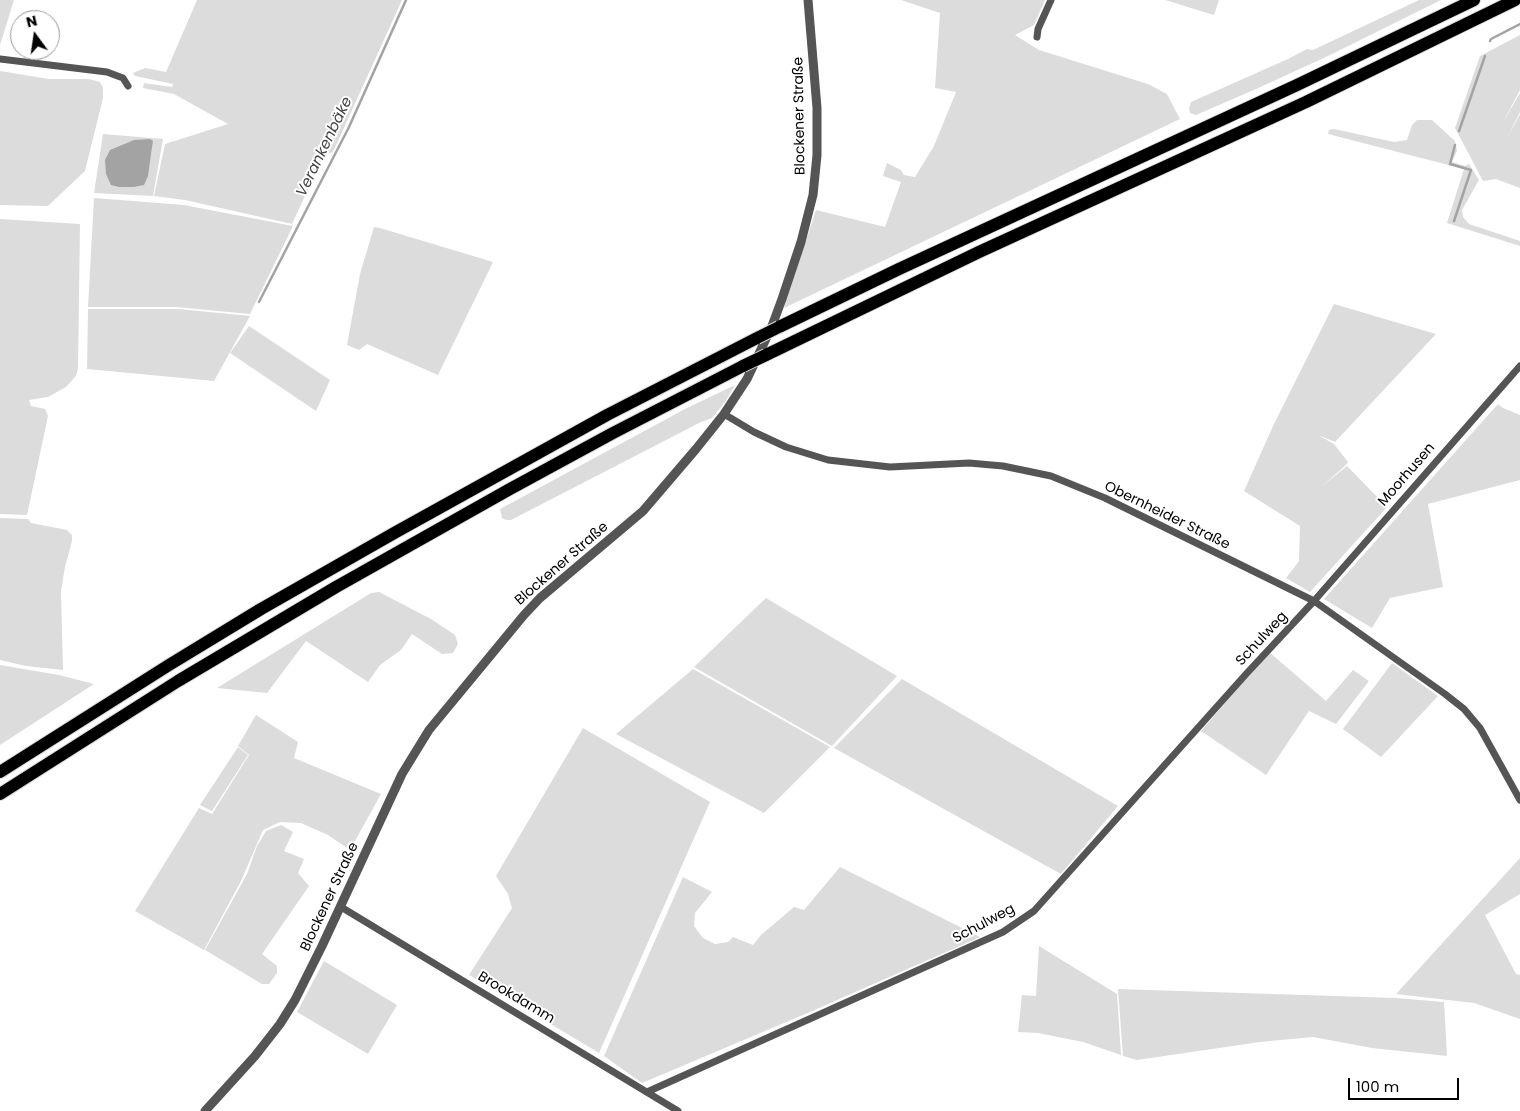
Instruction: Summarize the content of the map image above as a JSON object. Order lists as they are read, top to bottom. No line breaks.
{"streets":{"street":["Blockener Straße","Moorhusen","Obernheider Straße","Schulweg","Brookdamm"]},"crossings":[["Blockener Straße","Obernheider Straße"],["Blockener Straße","Brookdamm"],["Moorhusen","Obernheider Straße"],["Moorhusen","Schulweg"],["Obernheider Straße","Schulweg"],["Schulweg","Brookdamm"]],"water":["Verankenbäke"],"scale_bar":"100 m","north":"top"}
